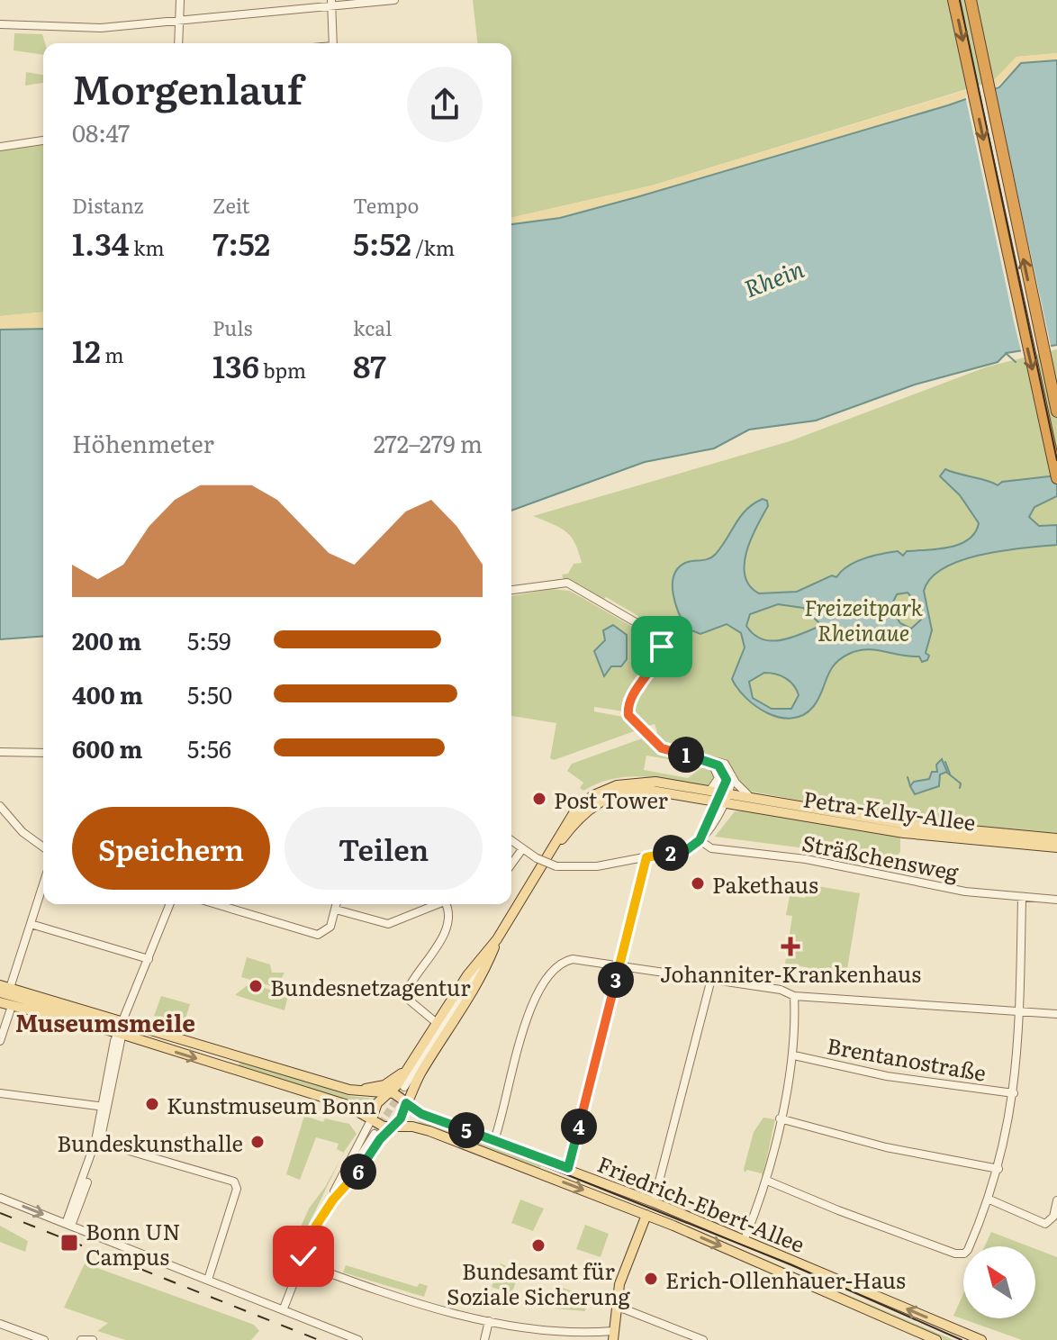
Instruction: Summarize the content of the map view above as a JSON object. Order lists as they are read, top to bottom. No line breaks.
{"streets":{"main road":["Petra-Kelly-Allee","Friedrich-Ebert-Allee"],"street":["Sträßchensweg","Brentanostraße"]},"districts":["Museumsmeile"],"water":["Rhein"],"parks":["Freizeitpark Rheinaue"],"places":{"other":["Post Tower","Pakethaus","Bundesnetzagentur","Kunstmuseum Bonn","Bundeskunsthalle","Bundesamt für Soziale Sicherung","Erich-Ollenhauer-Haus"],"health":["Johanniter-Krankenhaus"],"transit":["Bonn UN Campus"]},"north":"top left","page":{"heading":["Morgenlauf","08:47"],"stats":[["Distanz","1.34 km"],["Zeit","7:52"],["Tempo","5:52 /km"],["12 m"],["Puls","136 bpm"],["kcal","87"]],"chart":["Höhenmeter","272–279 m"],"list":[{"name":"200 m","note":"5:59"},{"name":"400 m","note":"5:50"},{"name":"600 m","note":"5:56"}],"pins":["1","2","3","4","5","6"],"buttons":["Speichern","Teilen"]}}
